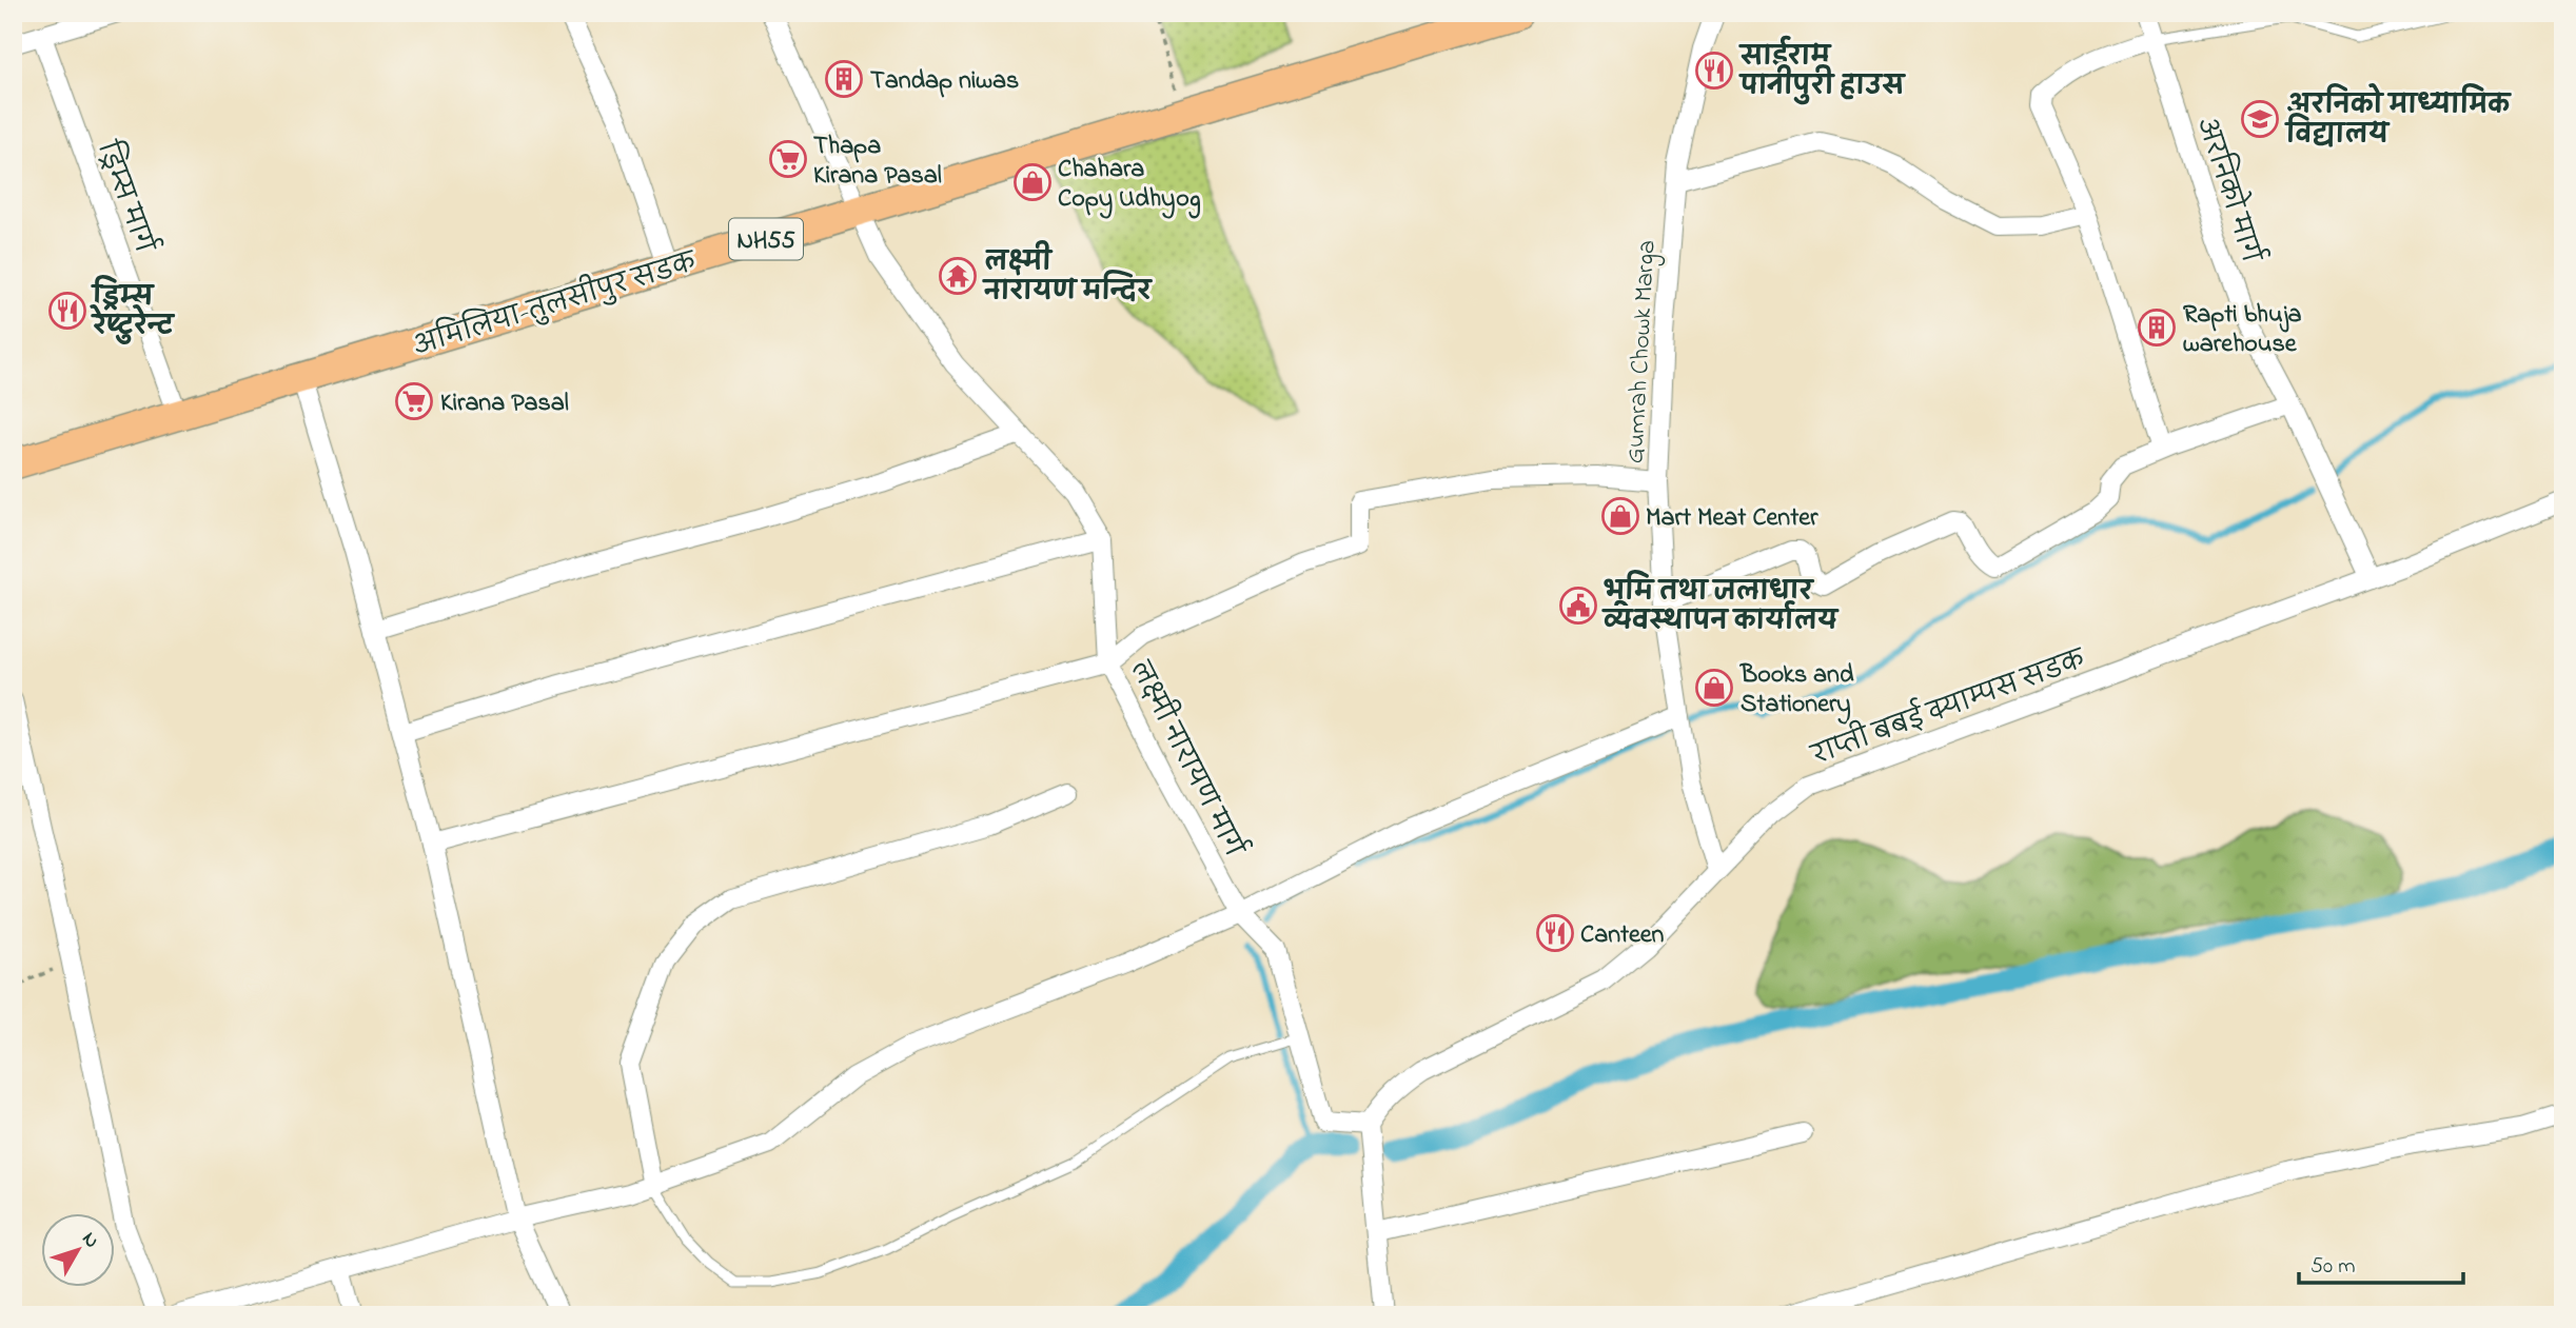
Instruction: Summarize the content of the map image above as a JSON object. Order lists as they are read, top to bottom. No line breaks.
{"streets":{"main road":["NH55","अमिलिया-तुलसीपुर सडक"],"street":["अरनिको मार्ग","ड्रिम्स मार्ग","Gumrah Chowk Marga","राप्ती बबई क्याम्पस सडक","लक्ष्मी नारायण मार्ग"]},"crossings":[["अरनिको मार्ग","राप्ती बबई क्याम्पस सडक"],["ड्रिम्स मार्ग","अमिलिया-तुलसीपुर सडक"],["अमिलिया-तुलसीपुर सडक","लक्ष्मी नारायण मार्ग"],["Gumrah Chowk Marga","राप्ती बबई क्याम्पस सडक"],["राप्ती बबई क्याम्पस सडक","लक्ष्मी नारायण मार्ग"]],"places":{"restaurant":["साईराम पानीपुरी हाउस","ड्रिम्स रेष्टुरेन्ट","Canteen"],"building":["Tandap niwas","Rapti bhuja warehouse"],"school or university":["अरनिको माध्यामिक विद्यालय"],"supermarket":["Thapa Kirana Pasal","Kirana Pasal"],"shop":["Chahara Copy Udhyog","Mart Meat Center","Books and Stationery"],"temple":["लक्ष्मी नारायण मन्दिर"],"public building":["भूमि तथा जलाधार व्यवस्थापन कार्यालय"]},"scale_bar":"50 m","north":"top right"}
